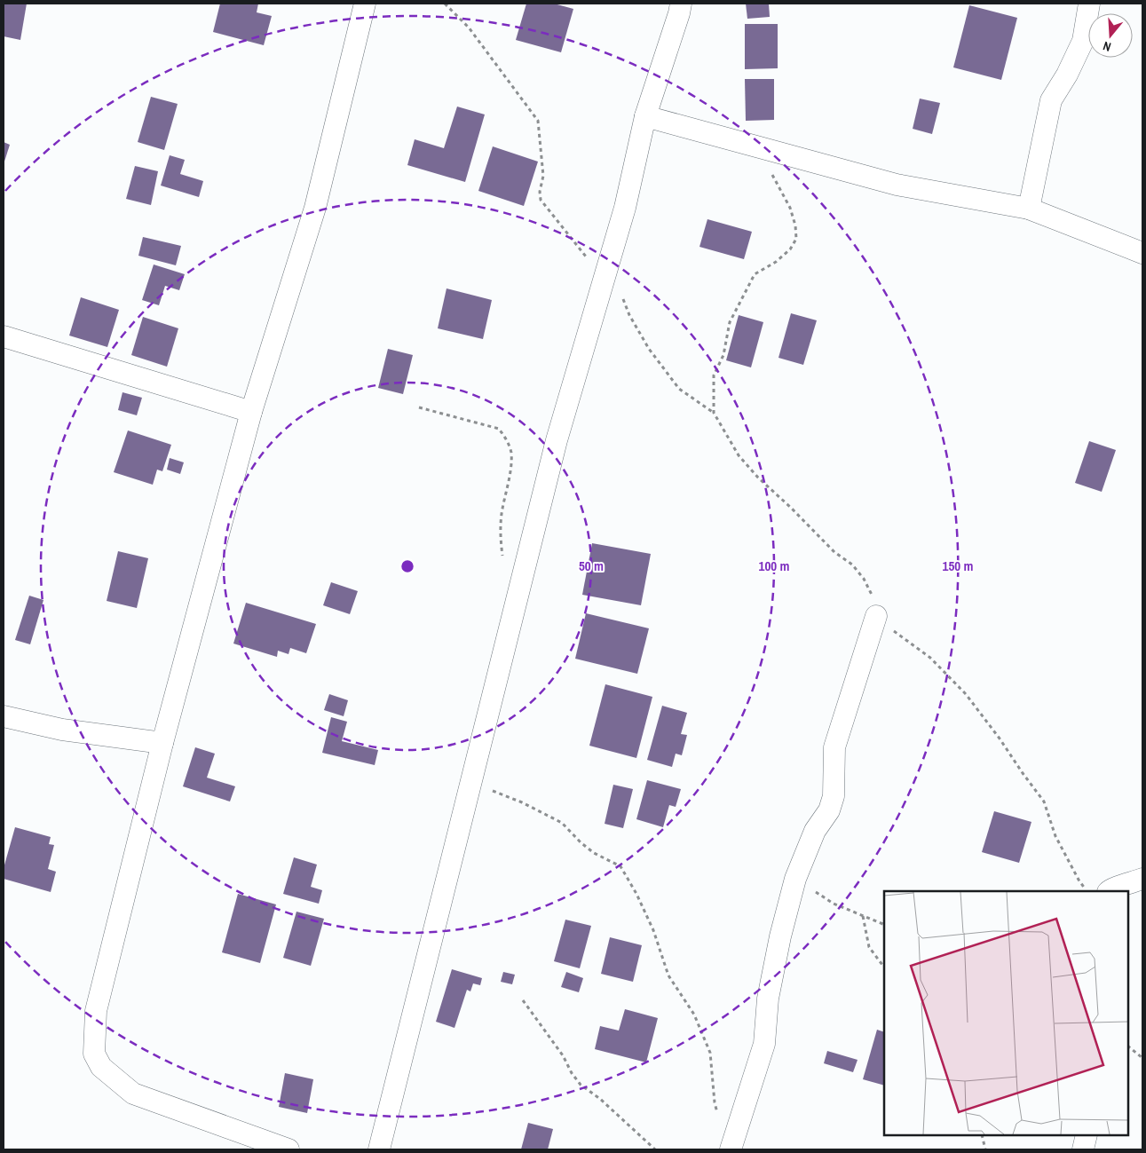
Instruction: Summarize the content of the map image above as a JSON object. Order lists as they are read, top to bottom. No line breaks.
{"north":"bottom","rings":["50 m","100 m","150 m"]}
